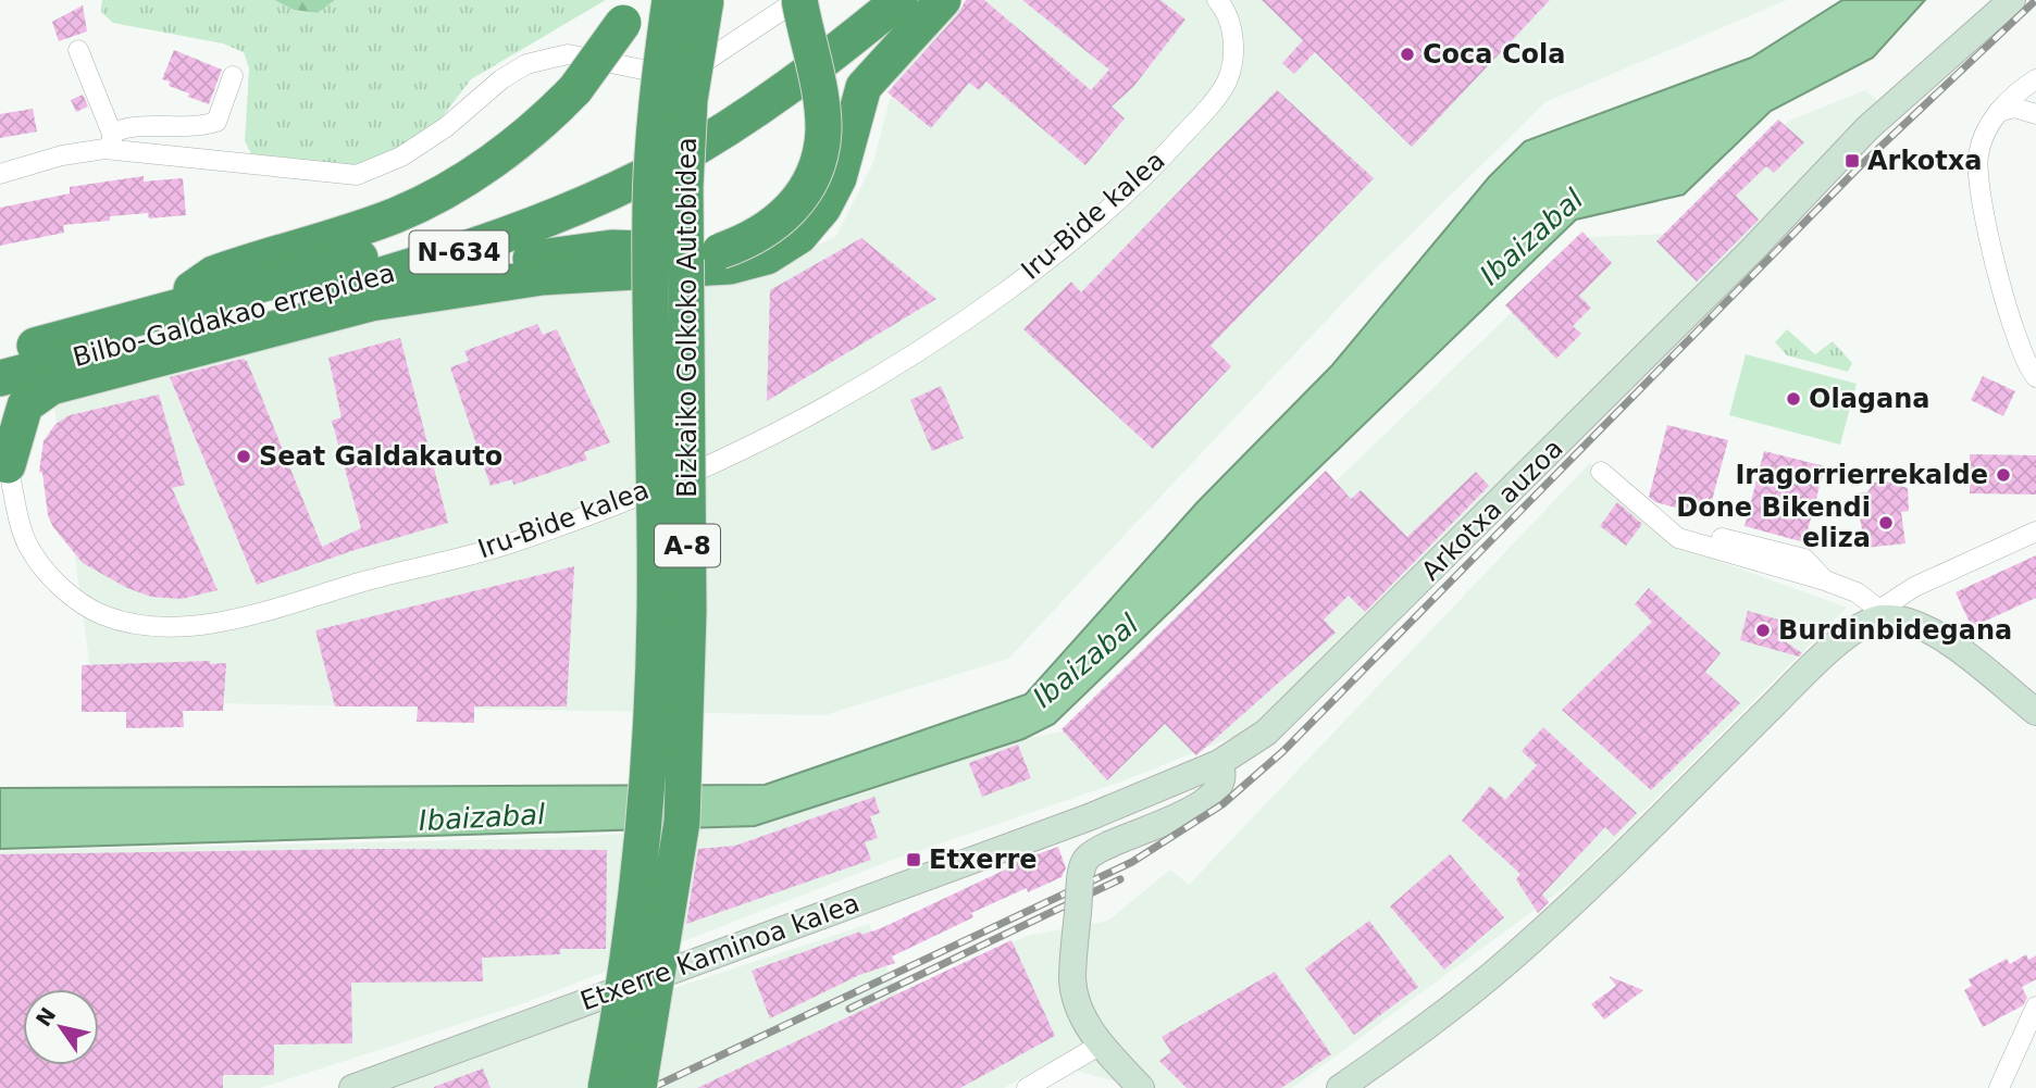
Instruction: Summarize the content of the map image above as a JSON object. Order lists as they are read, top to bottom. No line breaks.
{"streets":{"highway":["N-634","Bilbo-Galdakao errepidea","Bizkaiko Golkoko Autobidea","A-8"],"street":["Iru-Bide kalea","Arkotxa auzoa","Etxerre Kaminoa kalea"]},"crossings":[["Arkotxa auzoa","Etxerre Kaminoa kalea"]],"water":["Ibaizabal"],"places":{"other":["Coca Cola","Olagana","Seat Galdakauto","Iragorrierrekalde","Done Bikendi eliza","Burdinbidegana"],"transit":["Arkotxa","Etxerre"]},"north":"top left"}
